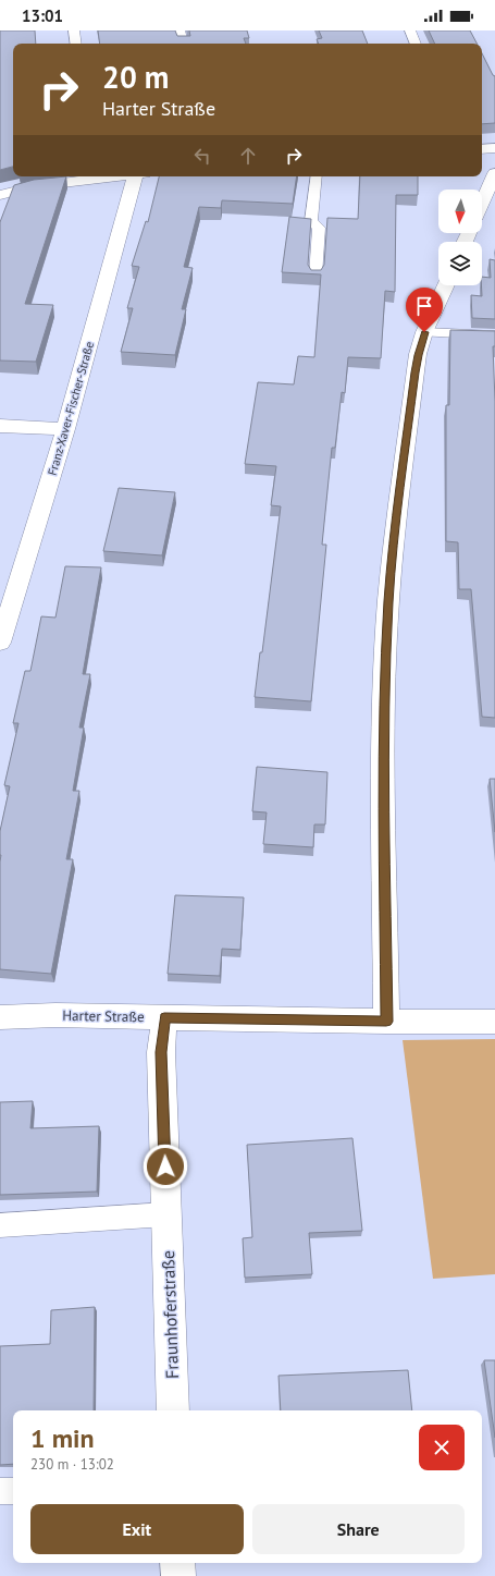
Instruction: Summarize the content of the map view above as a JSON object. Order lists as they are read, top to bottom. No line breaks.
{"streets":{"street":["Franz-Xaver-Fischer-Straße","Harter Straße","Fraunhoferstraße"]},"crossings":[["Harter Straße","Fraunhoferstraße"]],"north":"bottom","page":{"status":"13:01","turn":["20 m","Harter Straße"],"heading":["1 min","230 m · 13:02"],"buttons":["Exit","Share"]}}
